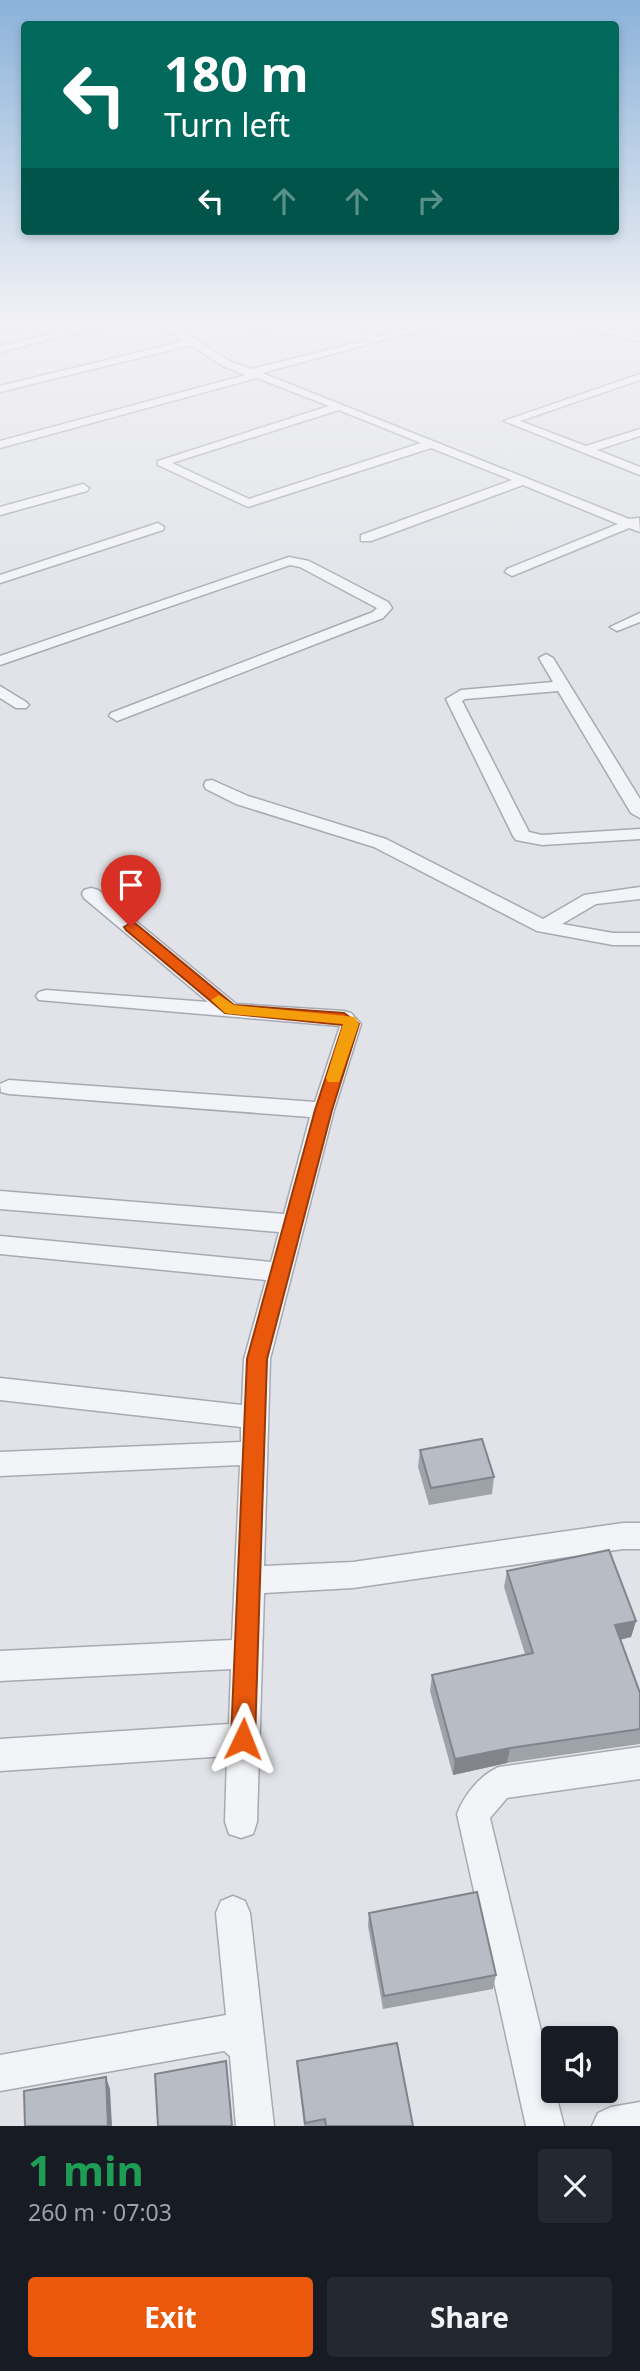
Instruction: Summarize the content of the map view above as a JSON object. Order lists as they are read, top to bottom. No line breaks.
{"page":{"turn":["180 m","Turn left"],"heading":["1 min","260 m · 07:03"],"buttons":["Exit","Share"]}}
